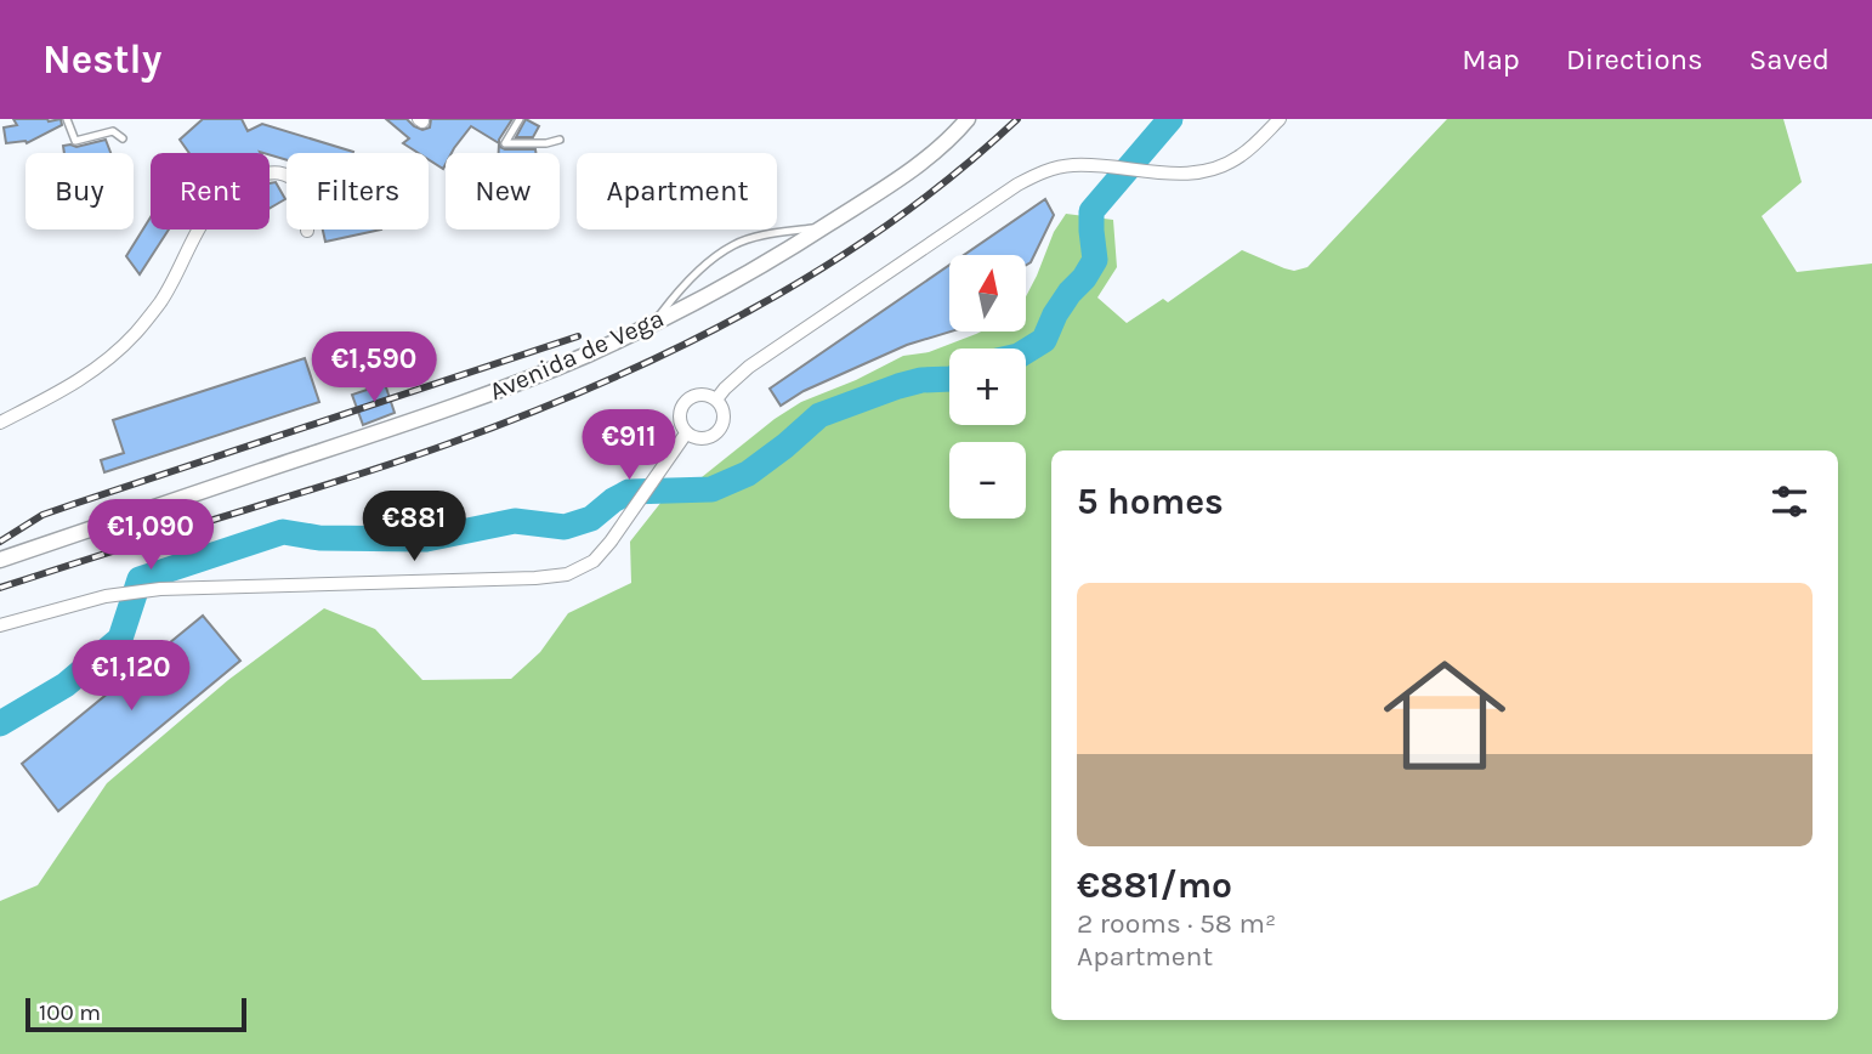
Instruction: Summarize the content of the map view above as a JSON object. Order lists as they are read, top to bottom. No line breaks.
{"streets":{"street":["Avenida de Vega"]},"scale_bar":"100 m","north":"top","page":{"header":"Nestly","nav":["Map","Directions","Saved"],"chip":["Buy","Rent","Filters","New","Apartment"],"map_buttons":["+","−"],"price":["€1,590","€911","€881","€1,090","€1,120"],"heading":"5 homes","list":[{"name":"€881/mo","note":"2 rooms · 58 m² · Apartment"}],"scale":"100 m"}}
